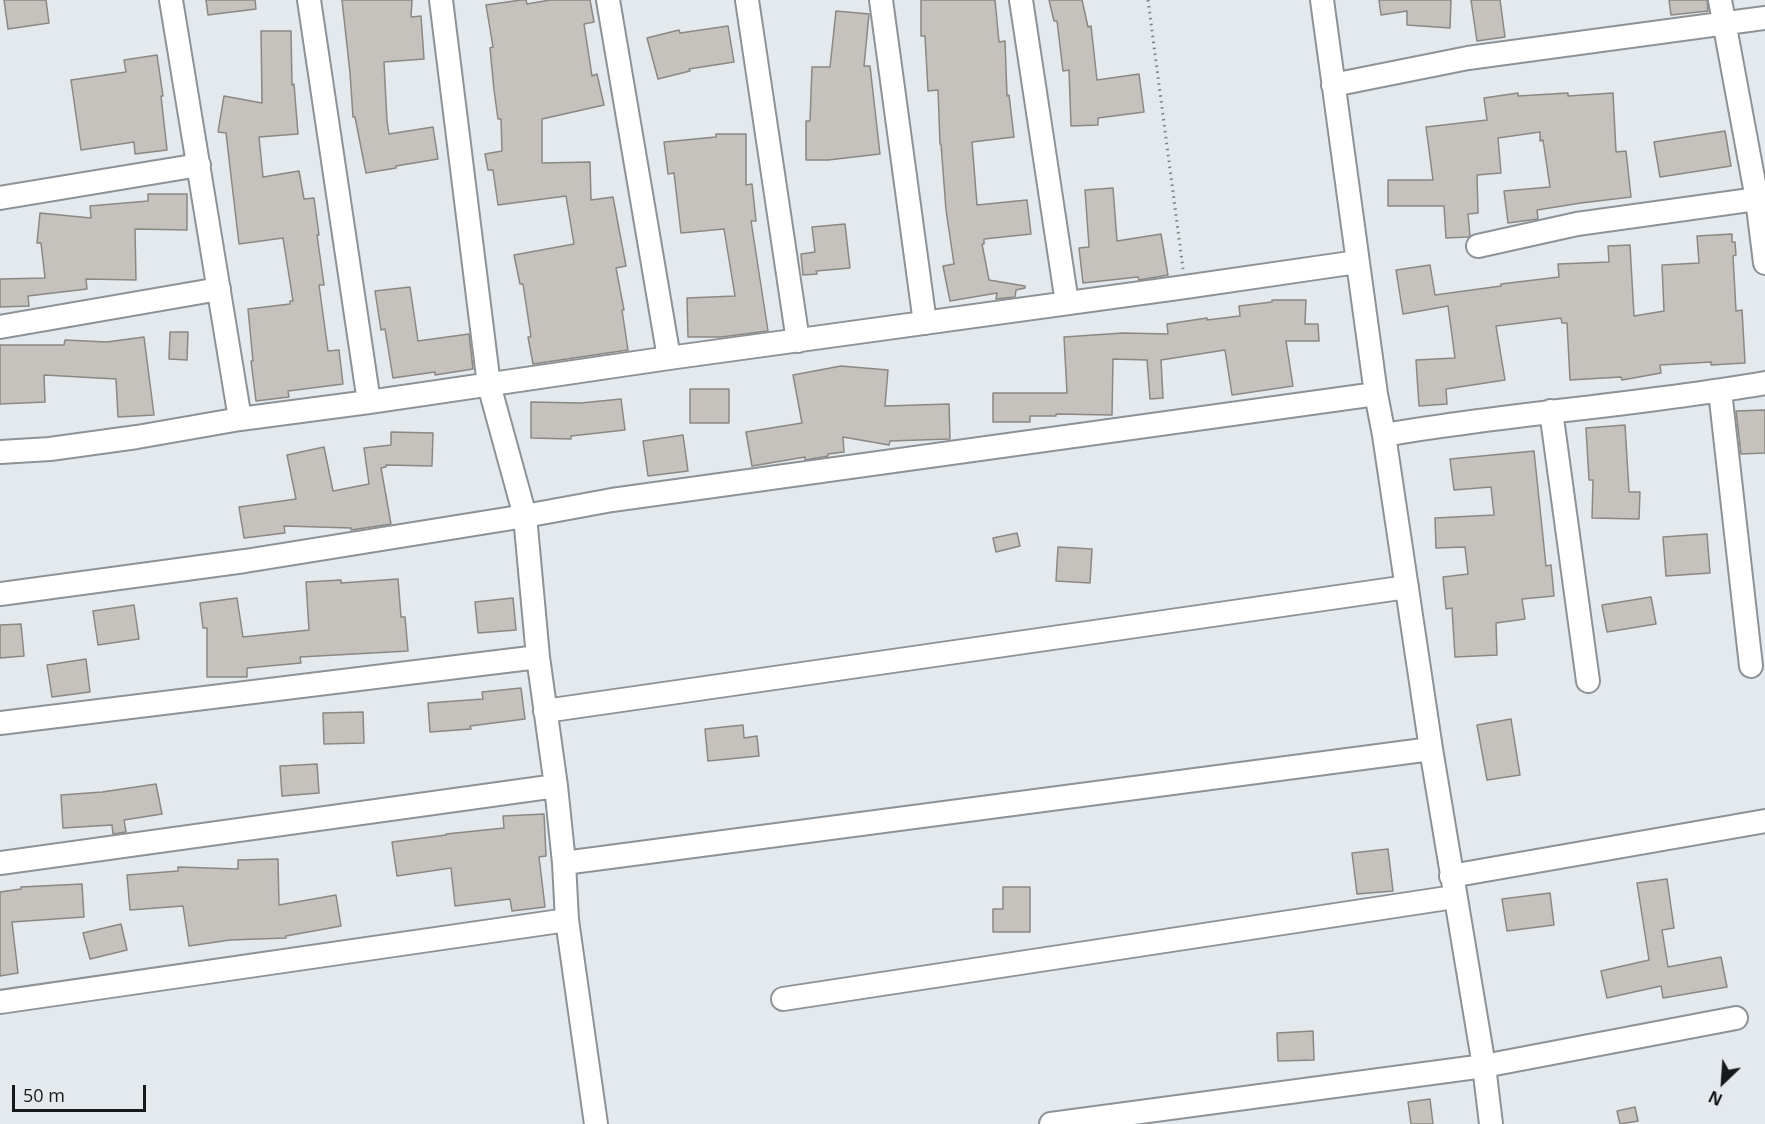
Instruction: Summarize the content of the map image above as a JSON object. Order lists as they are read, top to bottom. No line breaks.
{"scale_bar":"50 m","north":"bottom left"}
